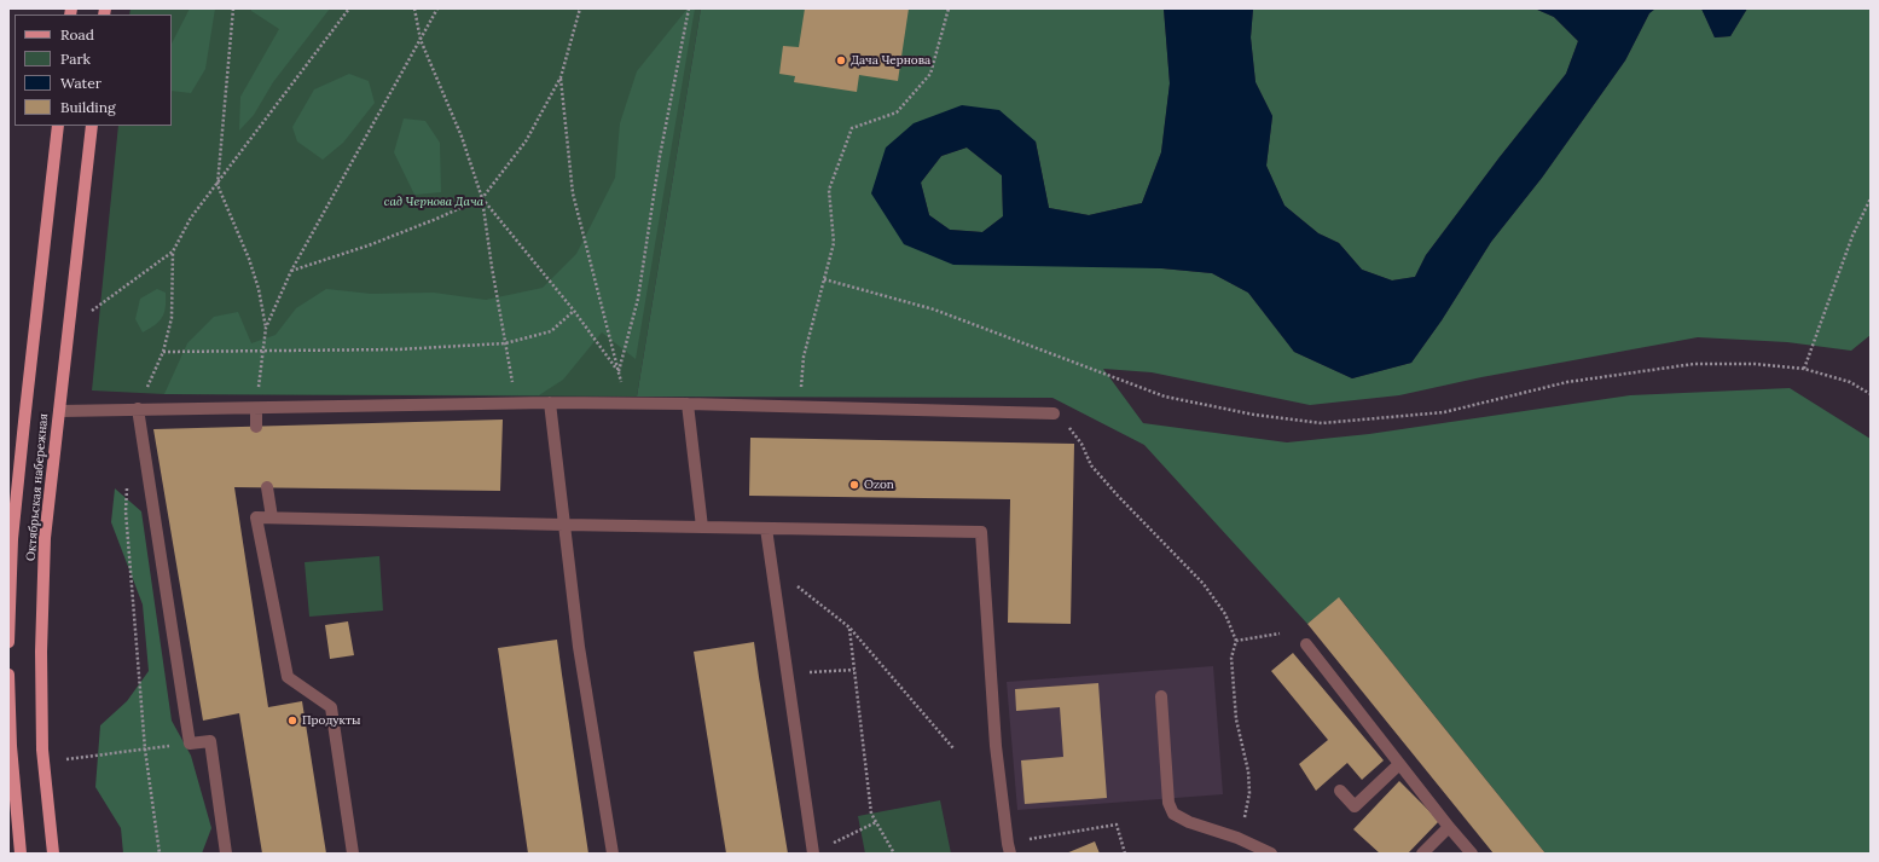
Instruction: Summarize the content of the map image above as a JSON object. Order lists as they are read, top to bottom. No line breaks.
{"streets":{"main road":["Октябрьская набережная"]},"parks":["сад Чернова Дача"],"places":["Дача Чернова","Ozon","Продукты"],"legend":["Road","Park","Water","Building"]}
